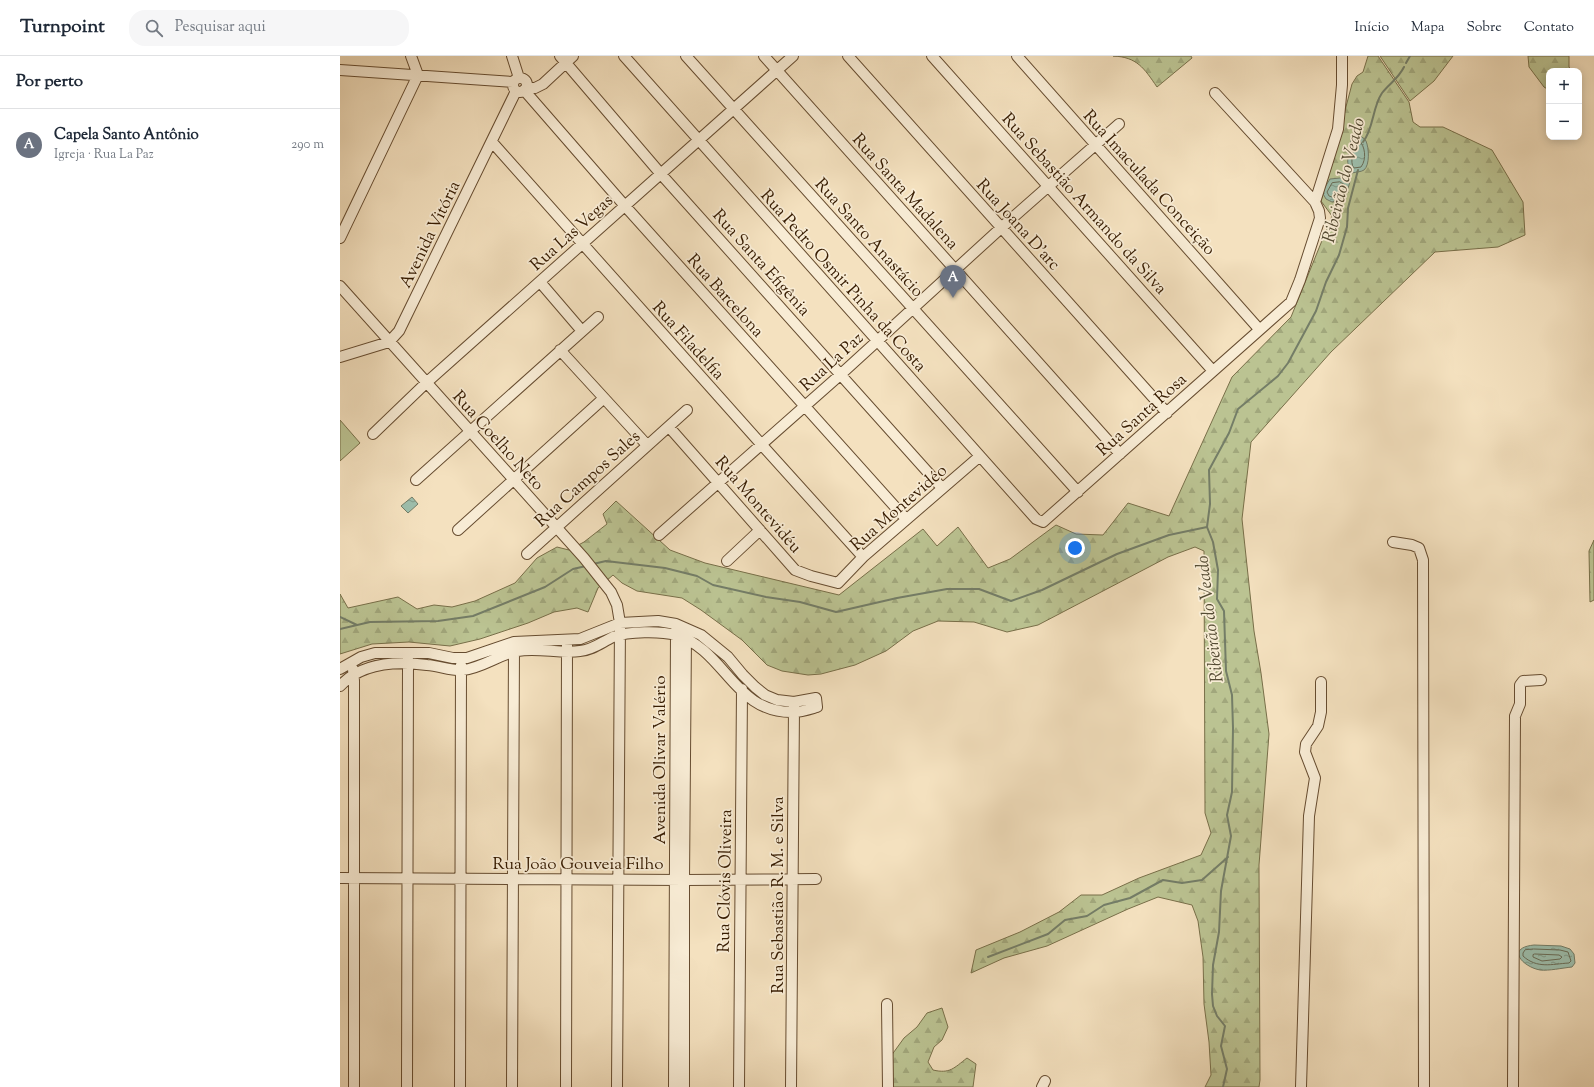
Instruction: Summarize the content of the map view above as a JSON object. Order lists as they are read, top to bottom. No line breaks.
{"streets":{"street":["Rua Imaculada Conceição","Rua Santa Madalena","Rua Sebastião Armando da Silva","Rua Joana D'arc","Rua Las Vegas","Avenida Vitória","Rua Santo Anastácio","Rua Santa Efigênia","Rua Pedro Osmir Pinha da Costa","Rua Barcelona","Rua Filadelfia","Rua La Paz","Rua Santa Rosa","Rua Coelho Neto","Rua Campos Sales","Rua Montevidéu","Rua Montevidéo","Avenida Olivar Valério","Rua João Gouveia Filho","Rua Clóvis Oliveira","Rua Sebastião R. M. e Silva"]},"crossings":[["Rua Imaculada Conceição","Rua La Paz"],["Rua Imaculada Conceição","Rua Santa Rosa"],["Rua Santa Madalena","Rua Las Vegas"],["Rua Santa Madalena","Rua La Paz"],["Rua Santa Madalena","Rua Santa Rosa"],["Rua Sebastião Armando da Silva","Rua La Paz"],["Rua Sebastião Armando da Silva","Rua Santa Rosa"],["Rua Joana D'arc","Rua La Paz"],["Rua Joana D'arc","Rua Santa Rosa"],["Rua Las Vegas","Rua Santo Anastácio"],["Rua Las Vegas","Rua Santa Efigênia"],["Rua Las Vegas","Rua Pedro Osmir Pinha da Costa"],["Rua Las Vegas","Rua Barcelona"],["Rua Las Vegas","Rua Filadelfia"],["Rua Las Vegas","Rua Coelho Neto"],["Avenida Vitória","Rua Barcelona"],["Avenida Vitória","Rua Filadelfia"],["Avenida Vitória","Rua Coelho Neto"],["Rua Santo Anastácio","Rua La Paz"],["Rua Santo Anastácio","Rua Santa Rosa"],["Rua Santa Efigênia","Rua La Paz"],["Rua Santa Efigênia","Rua Montevidéo"],["Rua Pedro Osmir Pinha da Costa","Rua La Paz"],["Rua Pedro Osmir Pinha da Costa","Rua Santa Rosa"],["Rua Pedro Osmir Pinha da Costa","Rua Montevidéo"],["Rua Barcelona","Rua La Paz"],["Rua Barcelona","Rua Montevidéo"],["Rua Filadelfia","Rua La Paz"],["Rua Filadelfia","Rua Montevidéo"],["Rua La Paz","Rua Montevidéu"],["Rua Coelho Neto","Rua Campos Sales"],["Rua Coelho Neto","Rua João Gouveia Filho"],["Rua Campos Sales","Rua Montevidéu"],["Rua Montevidéu","Rua Montevidéo"],["Avenida Olivar Valério","Rua João Gouveia Filho"],["Rua João Gouveia Filho","Rua Clóvis Oliveira"],["Rua João Gouveia Filho","Rua Sebastião R. M. e Silva"]],"water":["Ribeirão do Veado"],"page":{"header":"Turnpoint","search":"Pesquisar aqui","nav":["Início","Mapa","Sobre","Contato"],"heading":"Por perto","map_buttons":["+","−"],"list":[{"mark":"A","name":"Capela Santo Antônio","note":"Igreja · Rua La Paz","value":"290 m"}],"pins":"A"}}
